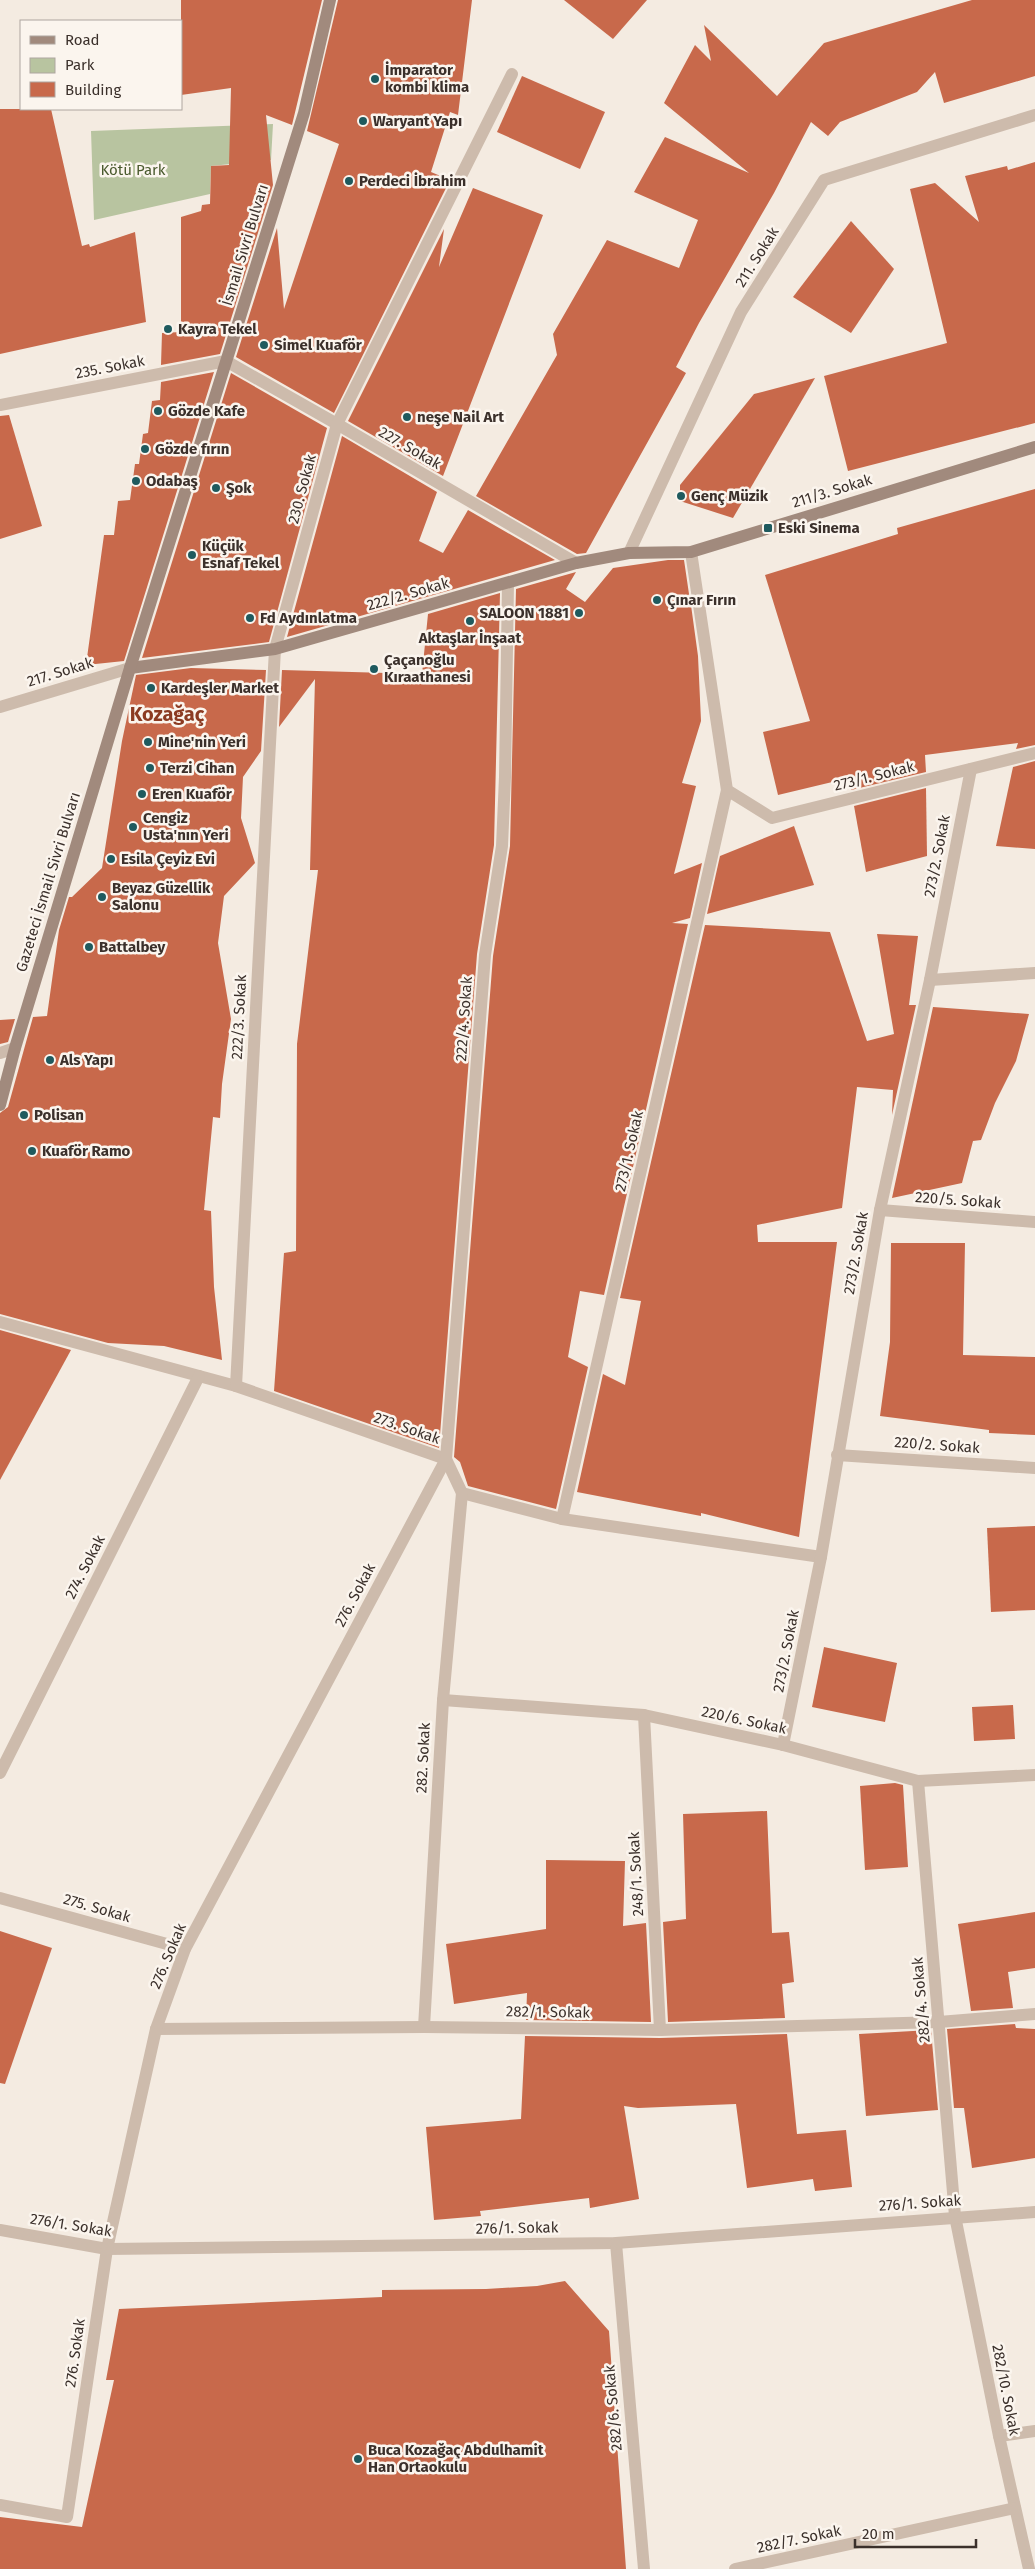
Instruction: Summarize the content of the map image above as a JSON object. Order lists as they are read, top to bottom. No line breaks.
{"streets":{"main road":["İsmail Sivri Bulvarı","211/3. Sokak","222/2. Sokak","Gazeteci İsmail Sivri Bulvarı"],"street":["211. Sokak","235. Sokak","227. Sokak","230. Sokak","217. Sokak","273/1. Sokak","273/2. Sokak","222/3. Sokak","222/4. Sokak","220/5. Sokak","273. Sokak","220/2. Sokak","274. Sokak","276. Sokak","220/6. Sokak","282. Sokak","248/1. Sokak","275. Sokak","282/4. Sokak","282/1. Sokak","276/1. Sokak","282/10. Sokak","282/6. Sokak","282/7. Sokak"]},"crossings":[["İsmail Sivri Bulvarı","235. Sokak"],["İsmail Sivri Bulvarı","227. Sokak"],["İsmail Sivri Bulvarı","222/2. Sokak"],["İsmail Sivri Bulvarı","217. Sokak"],["İsmail Sivri Bulvarı","Gazeteci İsmail Sivri Bulvarı"],["211. Sokak","211/3. Sokak"],["235. Sokak","227. Sokak"],["227. Sokak","230. Sokak"],["227. Sokak","211/3. Sokak"],["227. Sokak","222/2. Sokak"],["230. Sokak","222/2. Sokak"],["230. Sokak","222/3. Sokak"],["211/3. Sokak","222/2. Sokak"],["211/3. Sokak","273/1. Sokak"],["222/2. Sokak","217. Sokak"],["222/2. Sokak","Gazeteci İsmail Sivri Bulvarı"],["222/2. Sokak","222/3. Sokak"],["222/2. Sokak","222/4. Sokak"],["217. Sokak","Gazeteci İsmail Sivri Bulvarı"],["273/1. Sokak","273/2. Sokak"],["273/2. Sokak","220/5. Sokak"],["273/2. Sokak","220/2. Sokak"],["273/2. Sokak","220/6. Sokak"],["222/3. Sokak","273. Sokak"],["222/4. Sokak","273. Sokak"],["222/4. Sokak","276. Sokak"],["273. Sokak","274. Sokak"],["273. Sokak","276. Sokak"],["273. Sokak","282. Sokak"],["276. Sokak","275. Sokak"],["276. Sokak","282/1. Sokak"],["276. Sokak","276/1. Sokak"],["220/6. Sokak","282. Sokak"],["220/6. Sokak","248/1. Sokak"],["220/6. Sokak","282/4. Sokak"],["282. Sokak","282/1. Sokak"],["248/1. Sokak","282/1. Sokak"],["282/4. Sokak","282/1. Sokak"],["282/4. Sokak","276/1. Sokak"],["282/4. Sokak","282/10. Sokak"],["276/1. Sokak","282/10. Sokak"],["276/1. Sokak","282/6. Sokak"],["282/10. Sokak","282/7. Sokak"]],"districts":["Kozağaç"],"parks":["Kötü Park"],"places":{"other":["İmparator kombi klima","Waryant Yapı","Perdeci İbrahim","Kayra Tekel","Simel Kuaför","Gözde Kafe","neşe Nail Art","Gözde fırın","Odabaş","Şok","Genç Müzik","Küçük Esnaf Tekel","Çınar Fırın","SALOON 1881","Fd Aydınlatma","Aktaşlar İnşaat","Çaçanoğlu Kıraathanesi","Kardeşler Market","Mine'nin Yeri","Terzi Cihan","Eren Kuaför","Cengiz Usta'nın Yeri","Esila Çeyiz Evi","Beyaz Güzellik Salonu","Battalbey","Als Yapı","Polisan","Kuaför Ramo","Buca Kozağaç Abdulhamit Han Ortaokulu"],"transit":["Eski Sinema"]},"legend":["Road","Park","Building"],"scale_bar":"20 m"}
